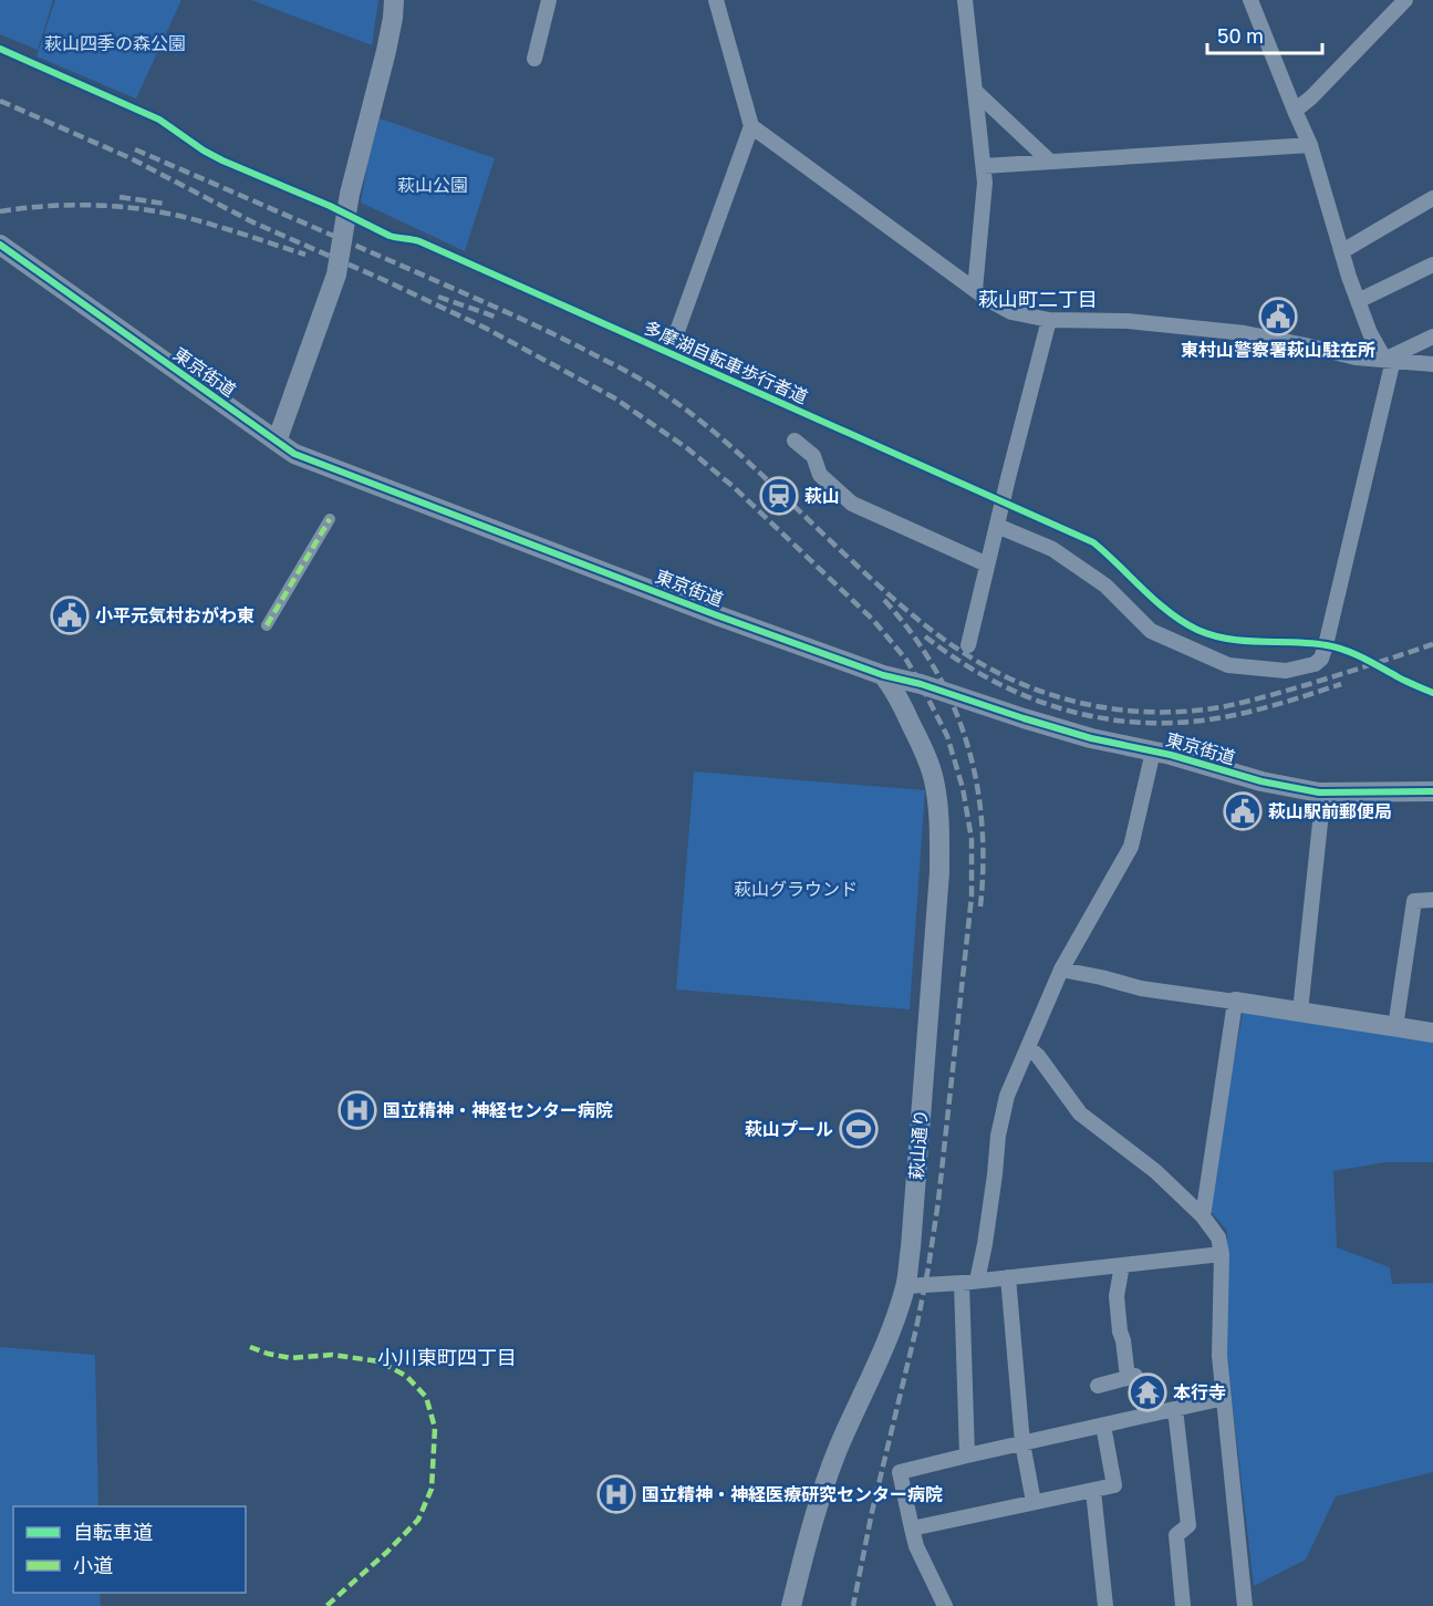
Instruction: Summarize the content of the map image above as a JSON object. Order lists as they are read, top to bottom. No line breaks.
{"streets":{"street":["東京街道","萩山通り"],"cycle path":["多摩湖自転車歩行者道"]},"crossings":[["東京街道","萩山通り"]],"districts":["萩山町二丁目","小川東町四丁目"],"parks":["萩山四季の森公園","萩山公園","萩山グラウンド"],"places":{"public building":["東村山警察署萩山駐在所","小平元気村おがわ東","萩山駅前郵便局"],"station":["萩山"],"hospital":["国立精神・神経センター病院","国立精神・神経医療研究センター病院"],"sports":["萩山プール"],"temple":["本行寺"]},"legend":["自転車道","小道"],"scale_bar":"50 m"}
